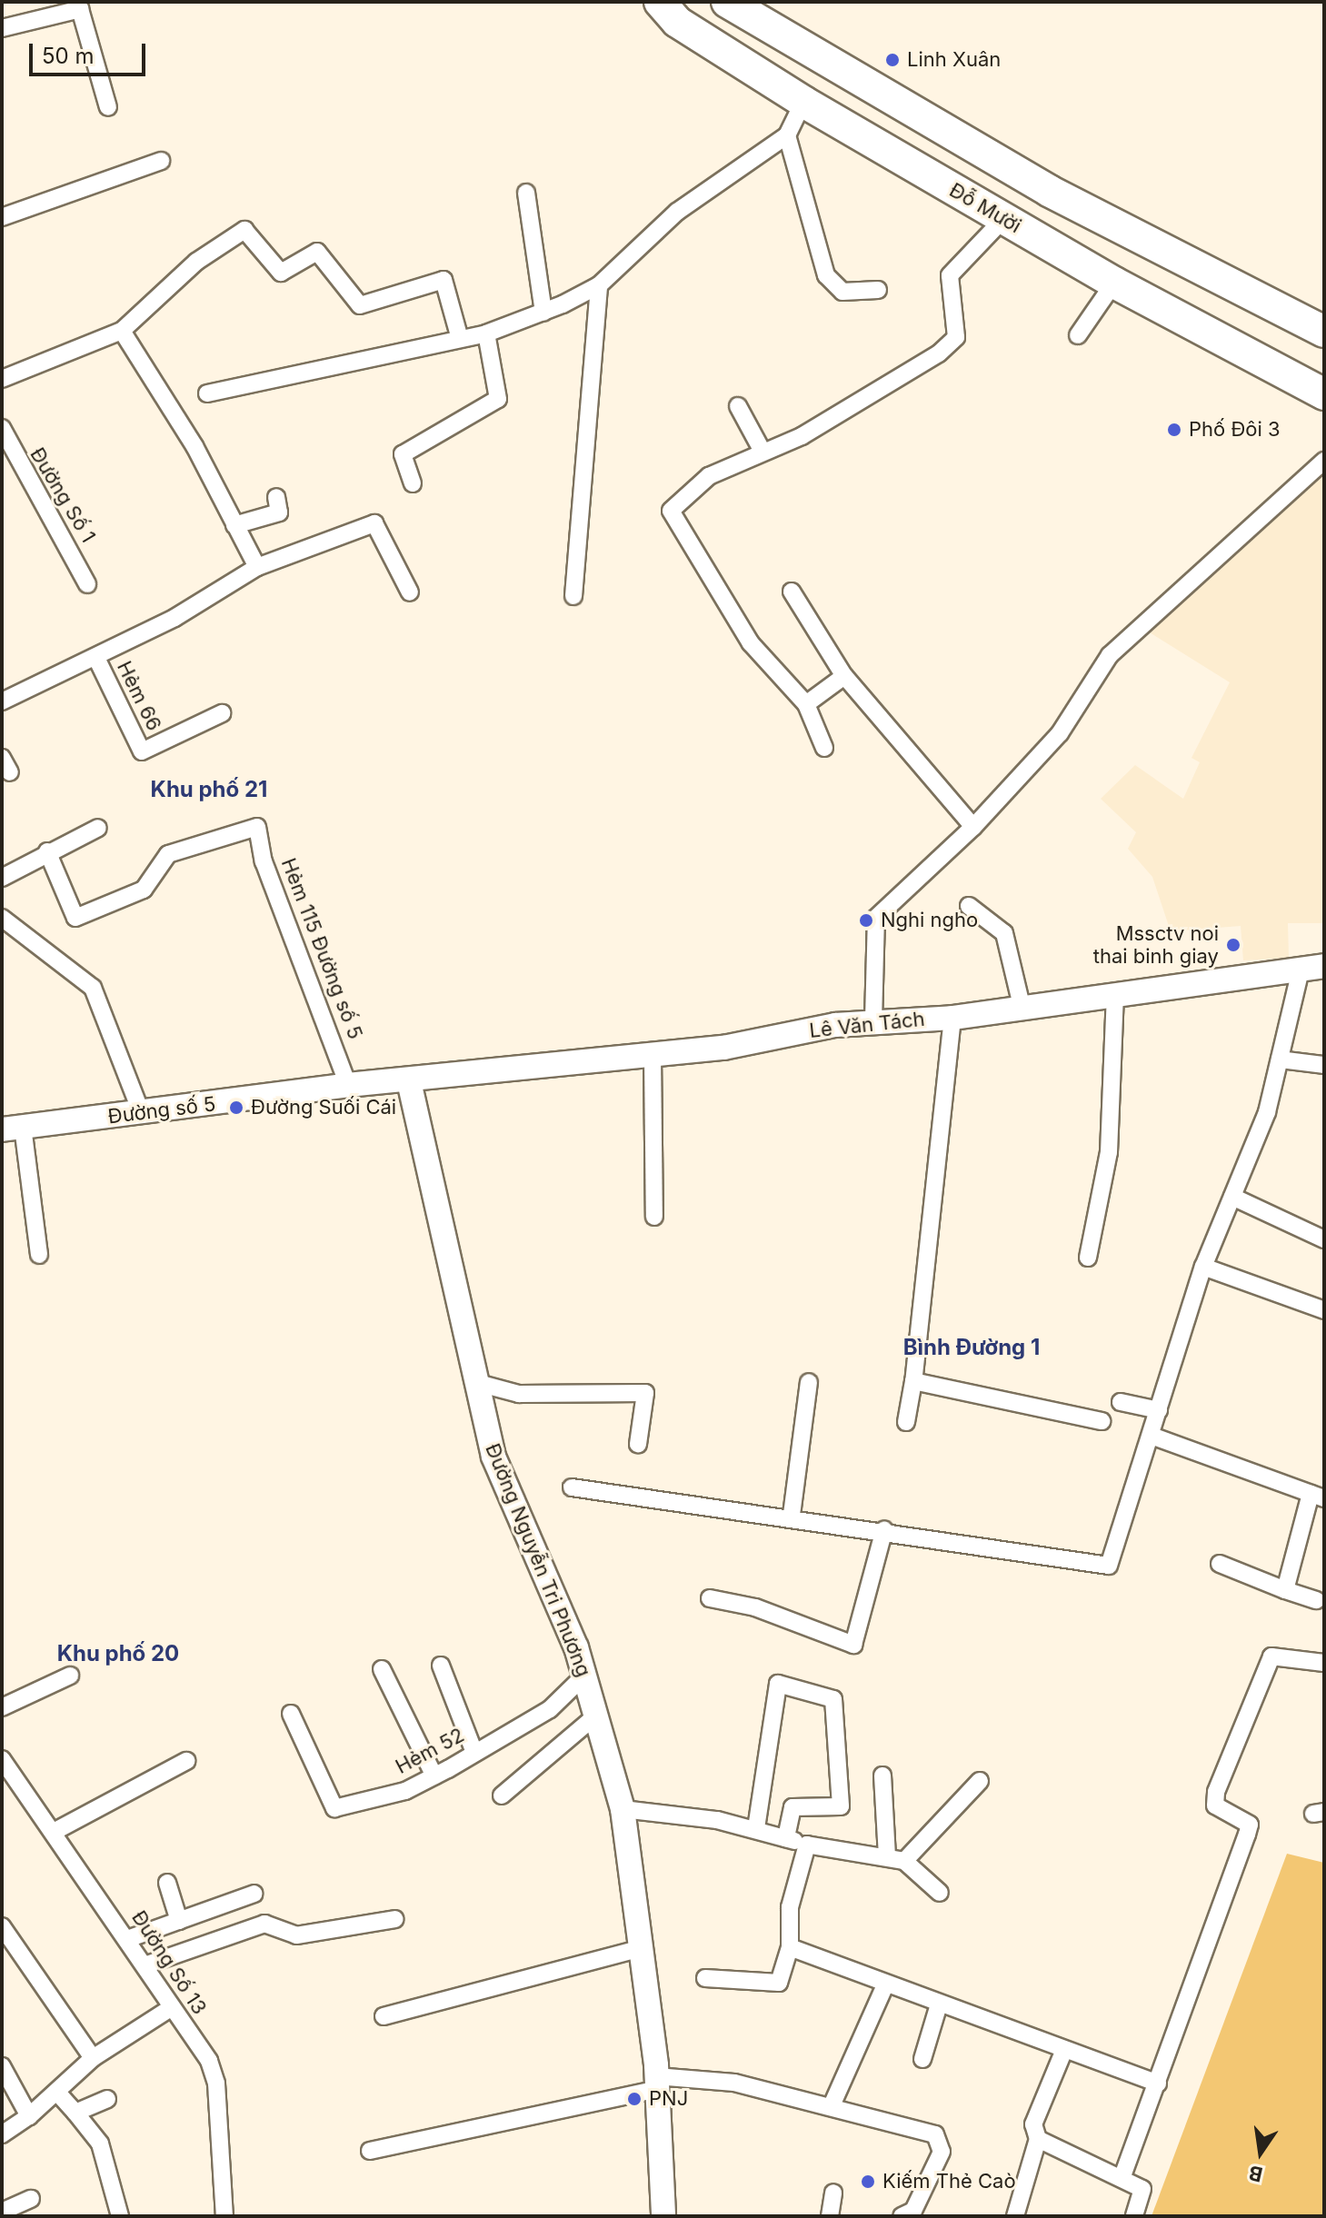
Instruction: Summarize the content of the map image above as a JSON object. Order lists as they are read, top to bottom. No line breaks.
{"streets":{"highway":["Đỗ Mười"],"main road":["Lê Văn Tách","Đường số 5","Đường Nguyễn Tri Phương"],"street":["Đường Số 1","Hẻm 66","Hẻm 115 Đường số 5","Hẻm 52","Đường Số 13"]},"crossings":[["Hẻm 115 Đường số 5","Đường số 5"],["Lê Văn Tách","Đường số 5"],["Lê Văn Tách","Đường Nguyễn Tri Phương"],["Đường số 5","Đường Nguyễn Tri Phương"],["Đường Nguyễn Tri Phương","Hẻm 52"]],"districts":["Khu phố 21","Bình Đường 1","Khu phố 20"],"places":["Linh Xuân","Phố Đôi 3","Nghi ngho","Mssctv noi thai binh giay","Đường Suối Cái","PNJ","Kiếm Thẻ Caò"],"scale_bar":"50 m","north":"bottom"}
